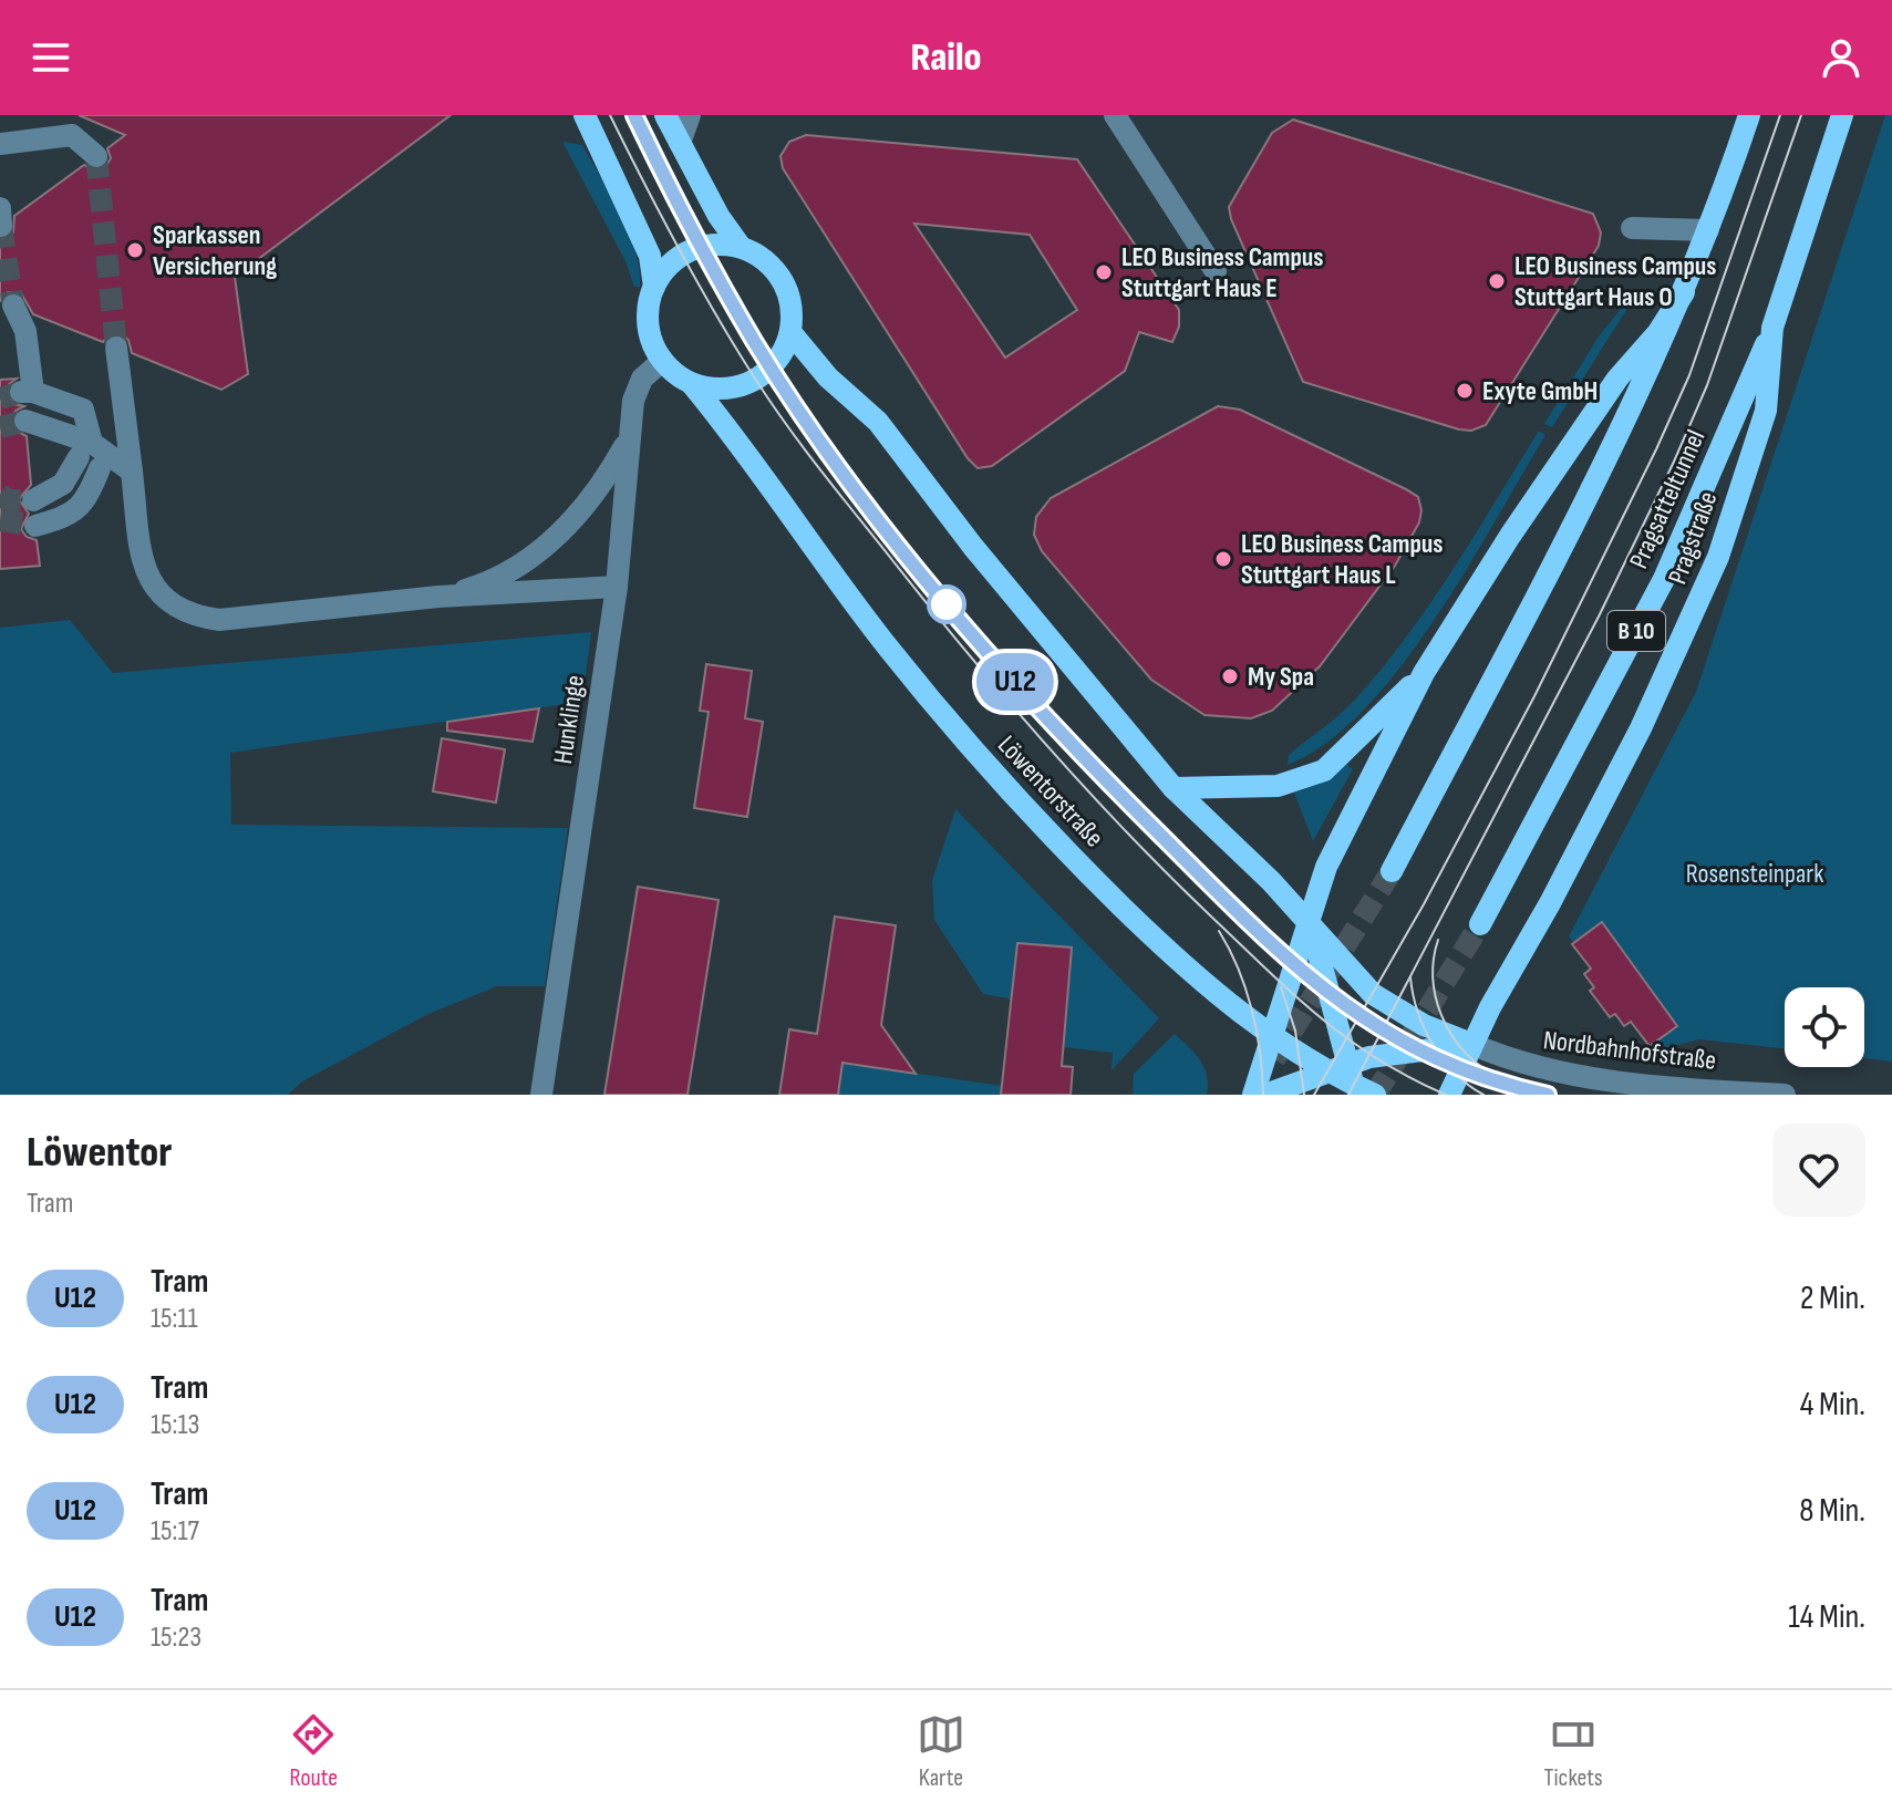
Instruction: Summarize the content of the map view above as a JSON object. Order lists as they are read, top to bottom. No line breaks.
{"streets":{"main road":["Pragsatteltunnel","Pragstraße","B 10","Löwentorstraße"],"street":["Hunklinge","Nordbahnhofstraße"]},"crossings":[["Pragsatteltunnel","Pragstraße"],["Pragstraße","Nordbahnhofstraße"],["Hunklinge","Löwentorstraße"]],"parks":["Rosensteinpark"],"places":["Sparkassen Versicherung","LEO Business Campus Stuttgart Haus E","LEO Business Campus Stuttgart Haus O","Exyte GmbH","LEO Business Campus Stuttgart Haus L","My Spa"],"lines":["tram line U12"],"page":{"header":"Railo","on_map":"U12","heading":["Löwentor","Tram"],"list":[{"mark":"U12","name":"Tram","note":"15:11","value":"2 Min."},{"mark":"U12","name":"Tram","note":"15:13","value":"4 Min."},{"mark":"U12","name":"Tram","note":"15:17","value":"8 Min."},{"mark":"U12","name":"Tram","note":"15:23","value":"14 Min."}],"tabs":["Route","Karte","Tickets"]}}
